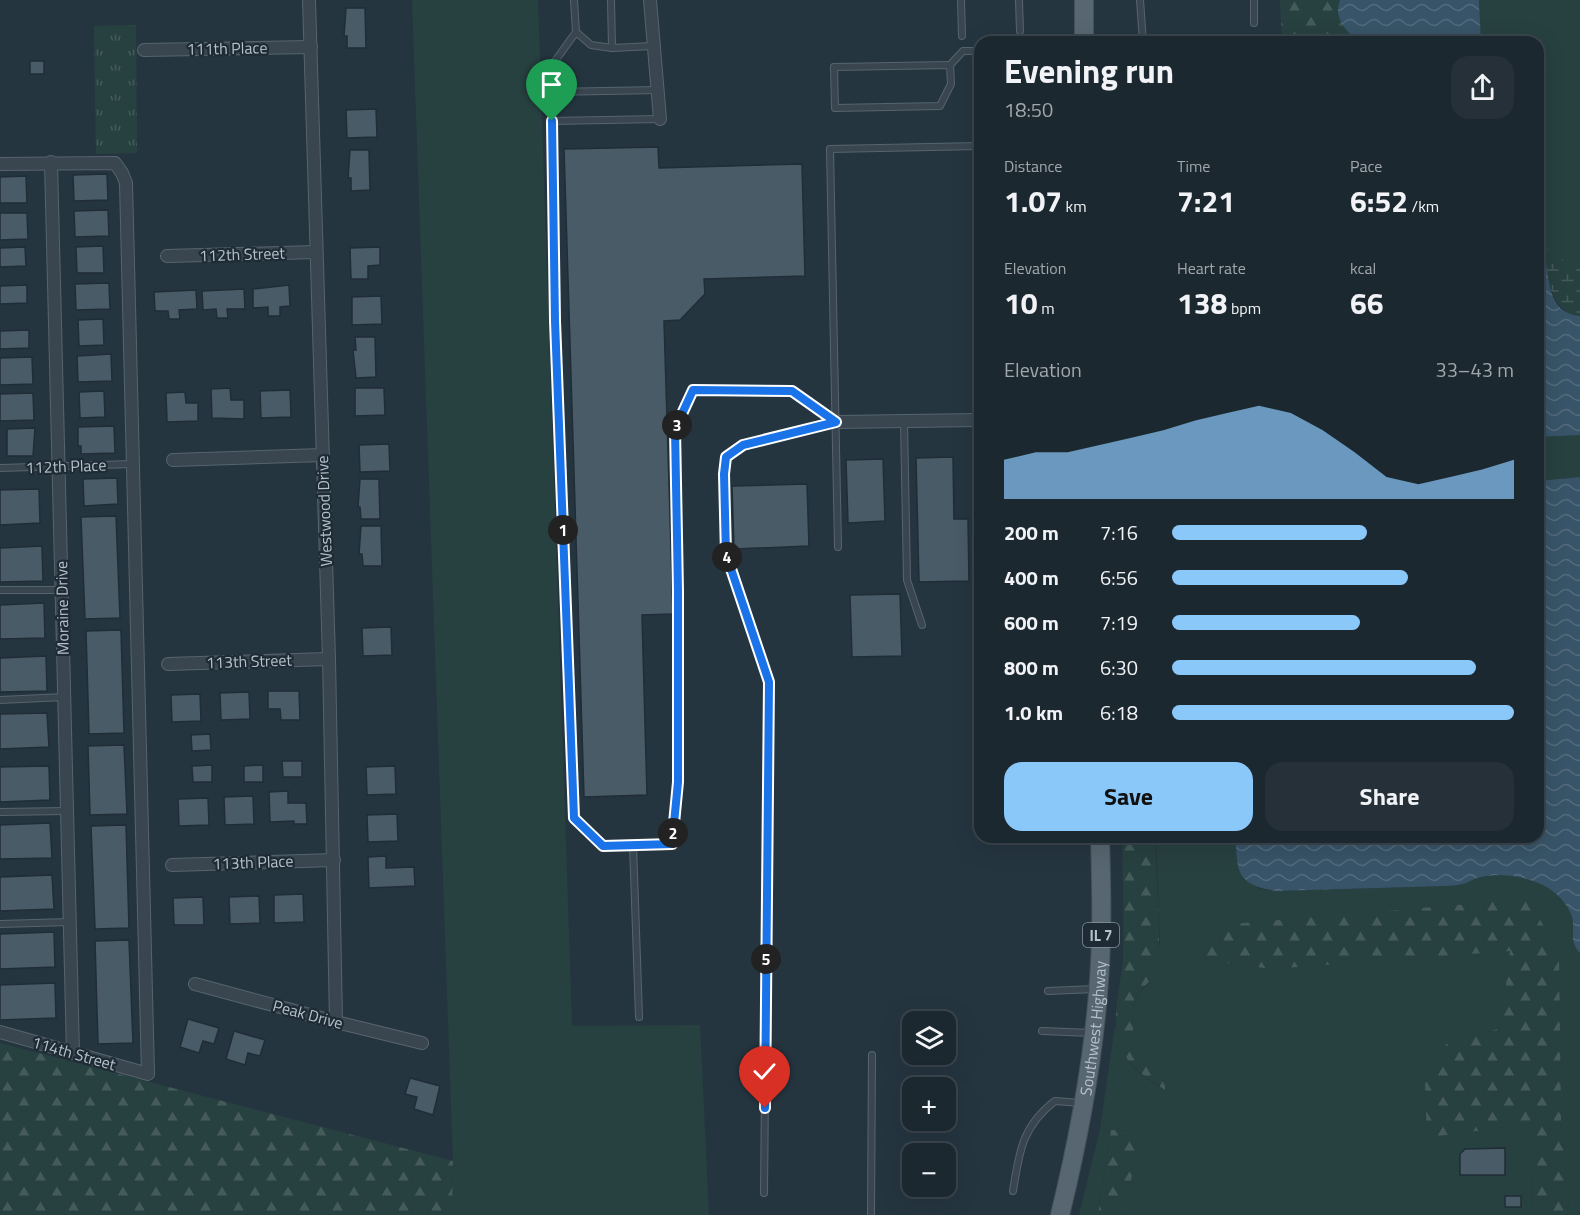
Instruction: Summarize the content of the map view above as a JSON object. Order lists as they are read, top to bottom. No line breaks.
{"streets":{"main road":["IL 7","Southwest Highway"],"street":["111th Place","112th Street","Westwood Drive","Moraine Drive","113th Street","113th Place","Peak Drive","114th Street"],"lane":["112th Place"]},"crossings":[["111th Place","Westwood Drive"],["112th Street","Westwood Drive"],["112th Place","Moraine Drive"],["112th Place","114th Street"],["Westwood Drive","113th Street"],["Westwood Drive","113th Place"],["Westwood Drive","Peak Drive"],["Moraine Drive","114th Street"]],"page":{"heading":["Evening run","18:50"],"stats":[["Distance","1.07 km"],["Time","7:21"],["Pace","6:52 /km"],["Elevation","10 m"],["Heart rate","138 bpm"],["kcal","66"]],"chart":["Elevation","33–43 m"],"pins":["3","1","4","2","5"],"list":[{"name":"200 m","note":"7:16"},{"name":"400 m","note":"6:56"},{"name":"600 m","note":"7:19"},{"name":"800 m","note":"6:30"},{"name":"1.0 km","note":"6:18"}],"buttons":["Save","Share"],"map_buttons":["+","−"]}}
